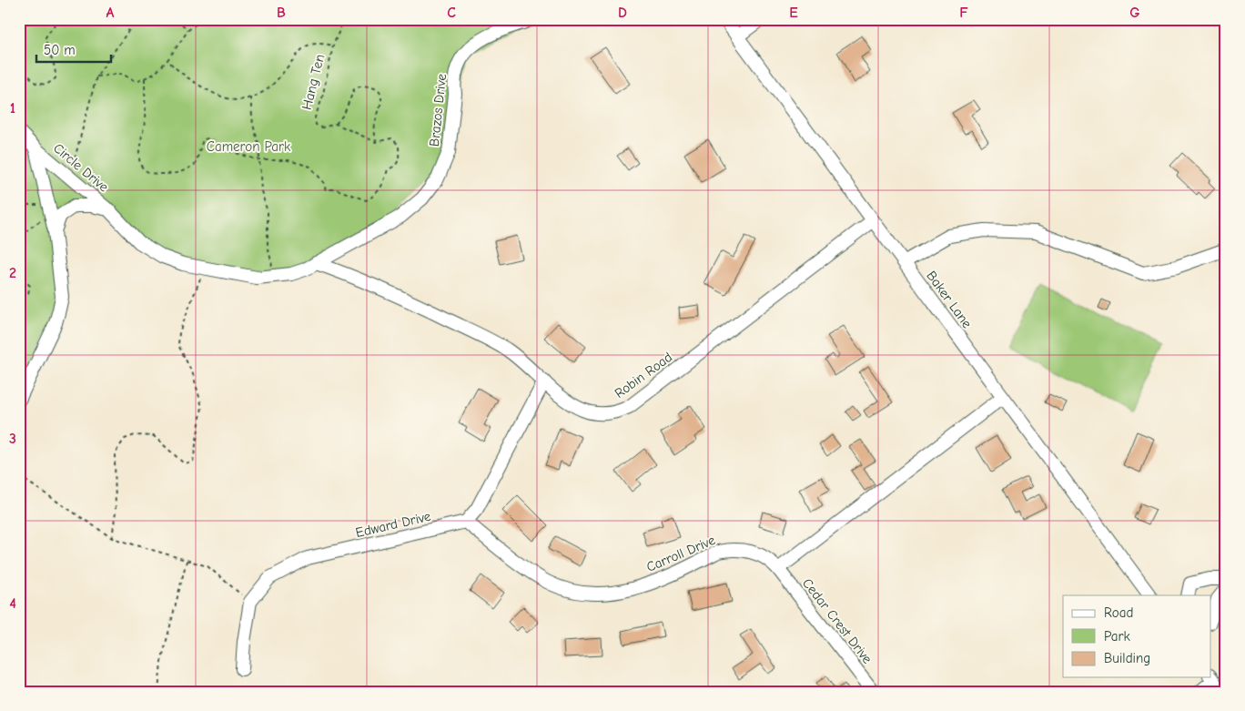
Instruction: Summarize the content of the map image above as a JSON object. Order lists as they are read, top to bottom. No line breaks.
{"streets":{"street":["Brazos Drive","Circle Drive","Baker Lane","Robin Road","Edward Drive","Carroll Drive","Cedar Crest Drive"],"path":["Hang Ten"]},"crossings":[["Brazos Drive","Circle Drive"],["Brazos Drive","Robin Road"],["Baker Lane","Robin Road"],["Edward Drive","Carroll Drive"],["Carroll Drive","Cedar Crest Drive"]],"parks":["Cameron Park"],"legend":["Road","Park","Building"],"scale_bar":"50 m","grid":{"columns":["A","B","C","D","E","F","G"],"rows":["1","2","3","4"]}}
